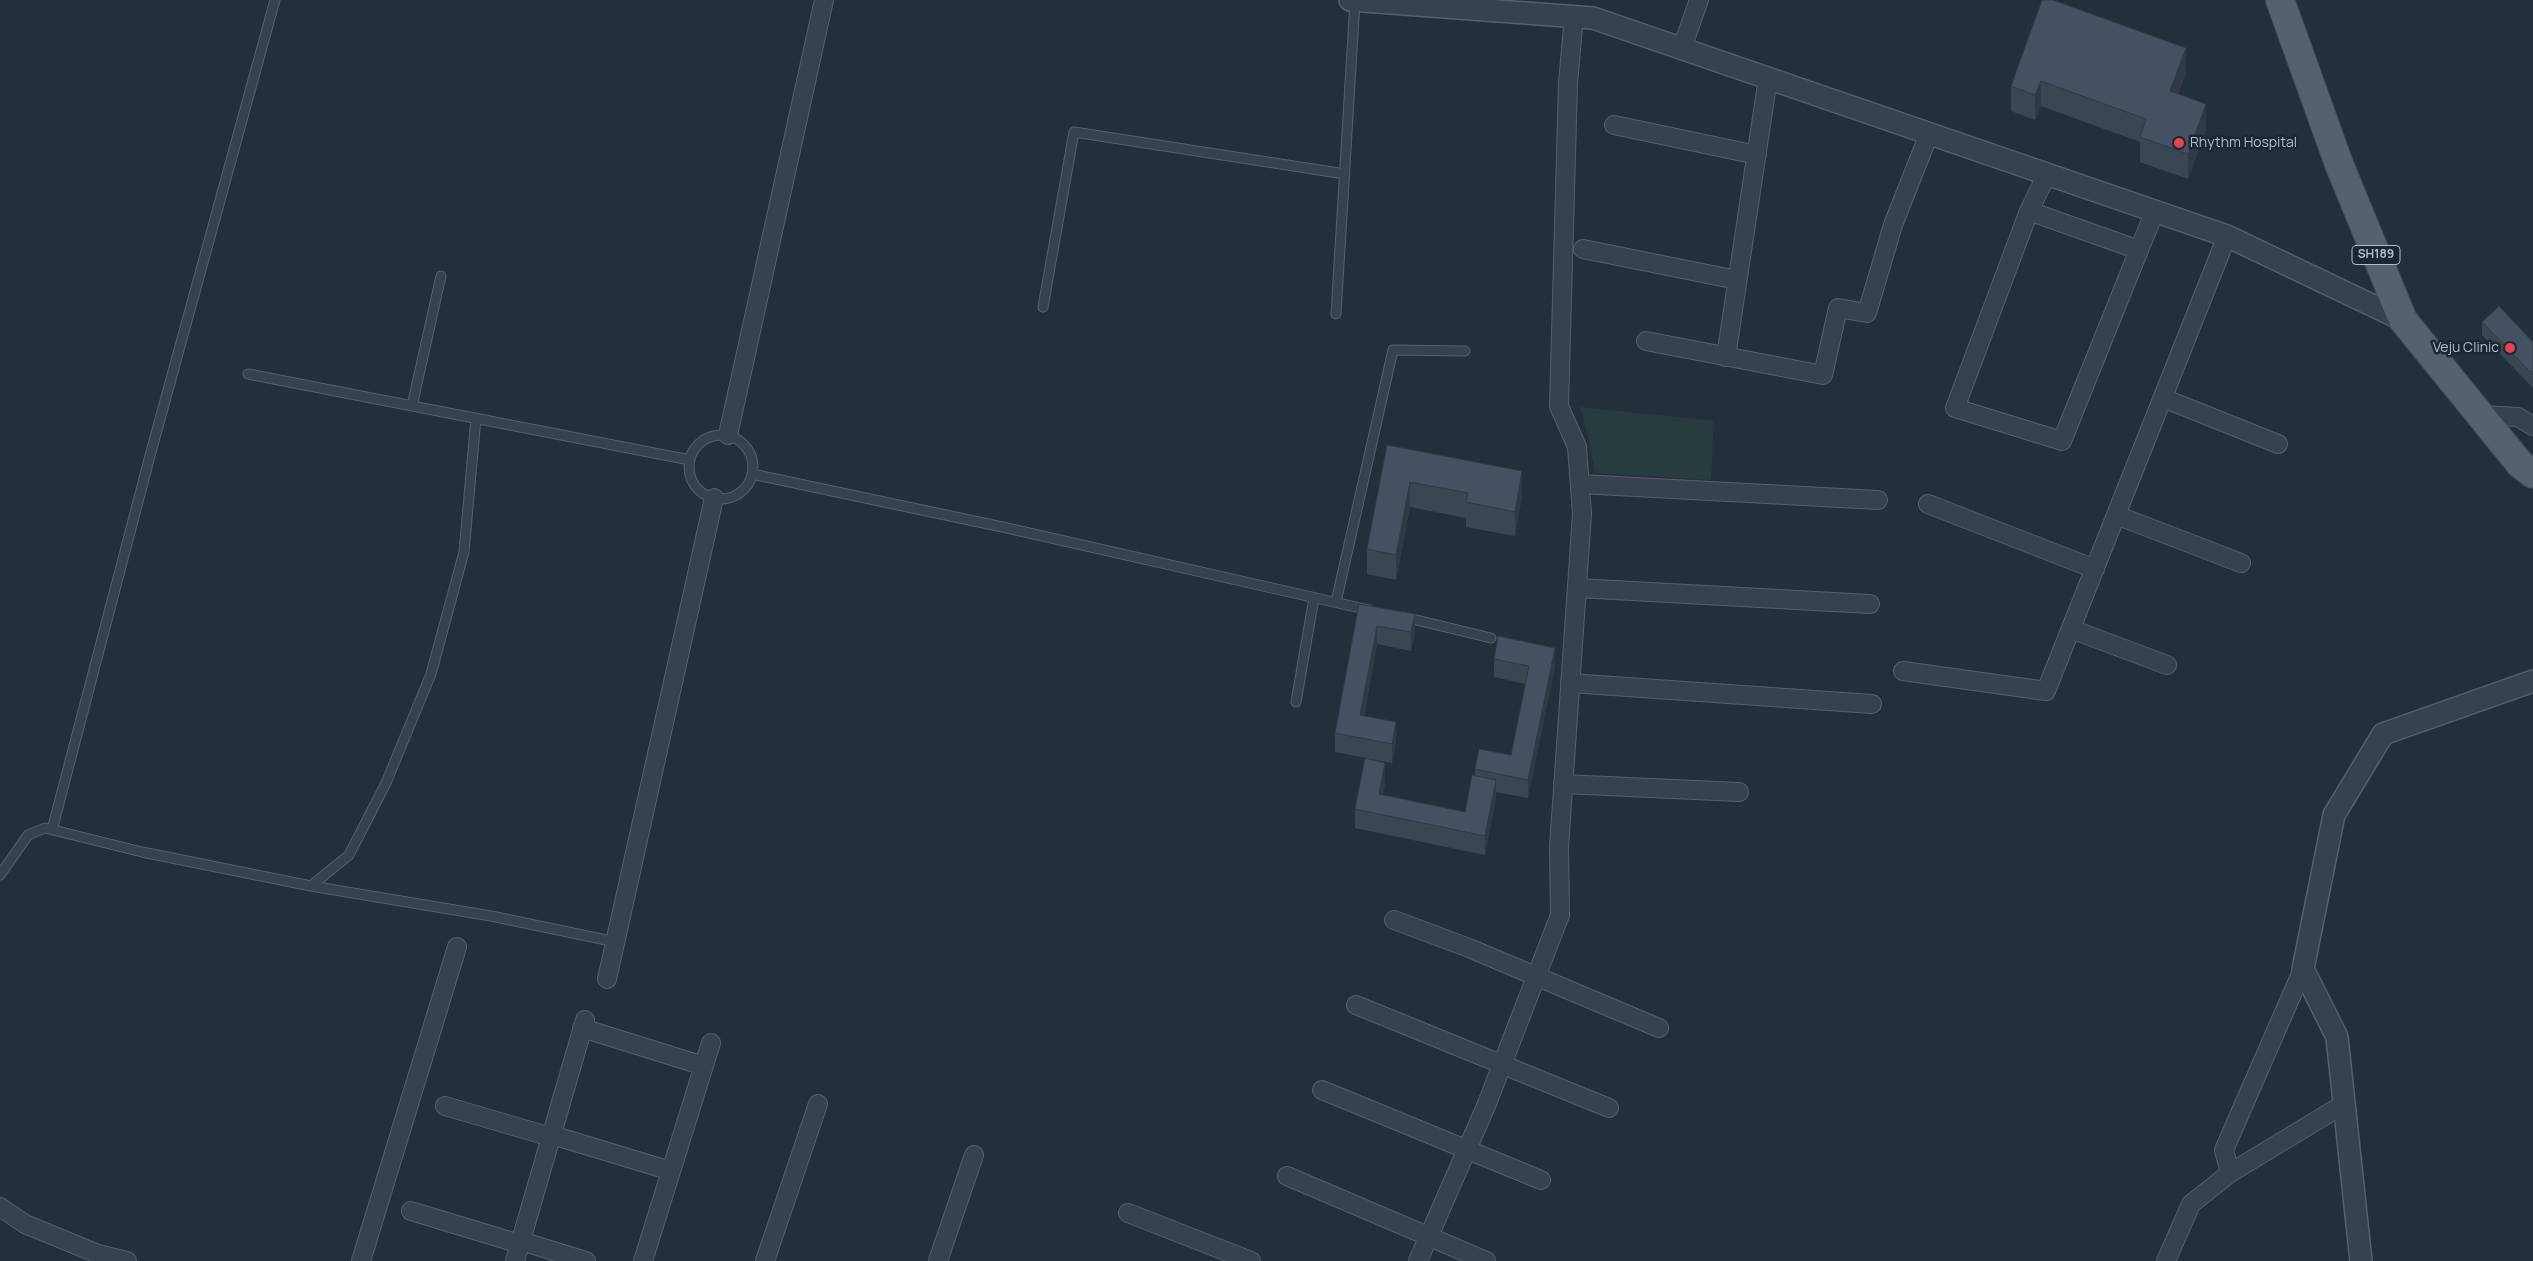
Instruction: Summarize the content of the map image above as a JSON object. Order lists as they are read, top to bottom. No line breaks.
{"streets":{"main road":["SH189"]},"places":["Rhythm Hospital","Veju Clinic"]}
